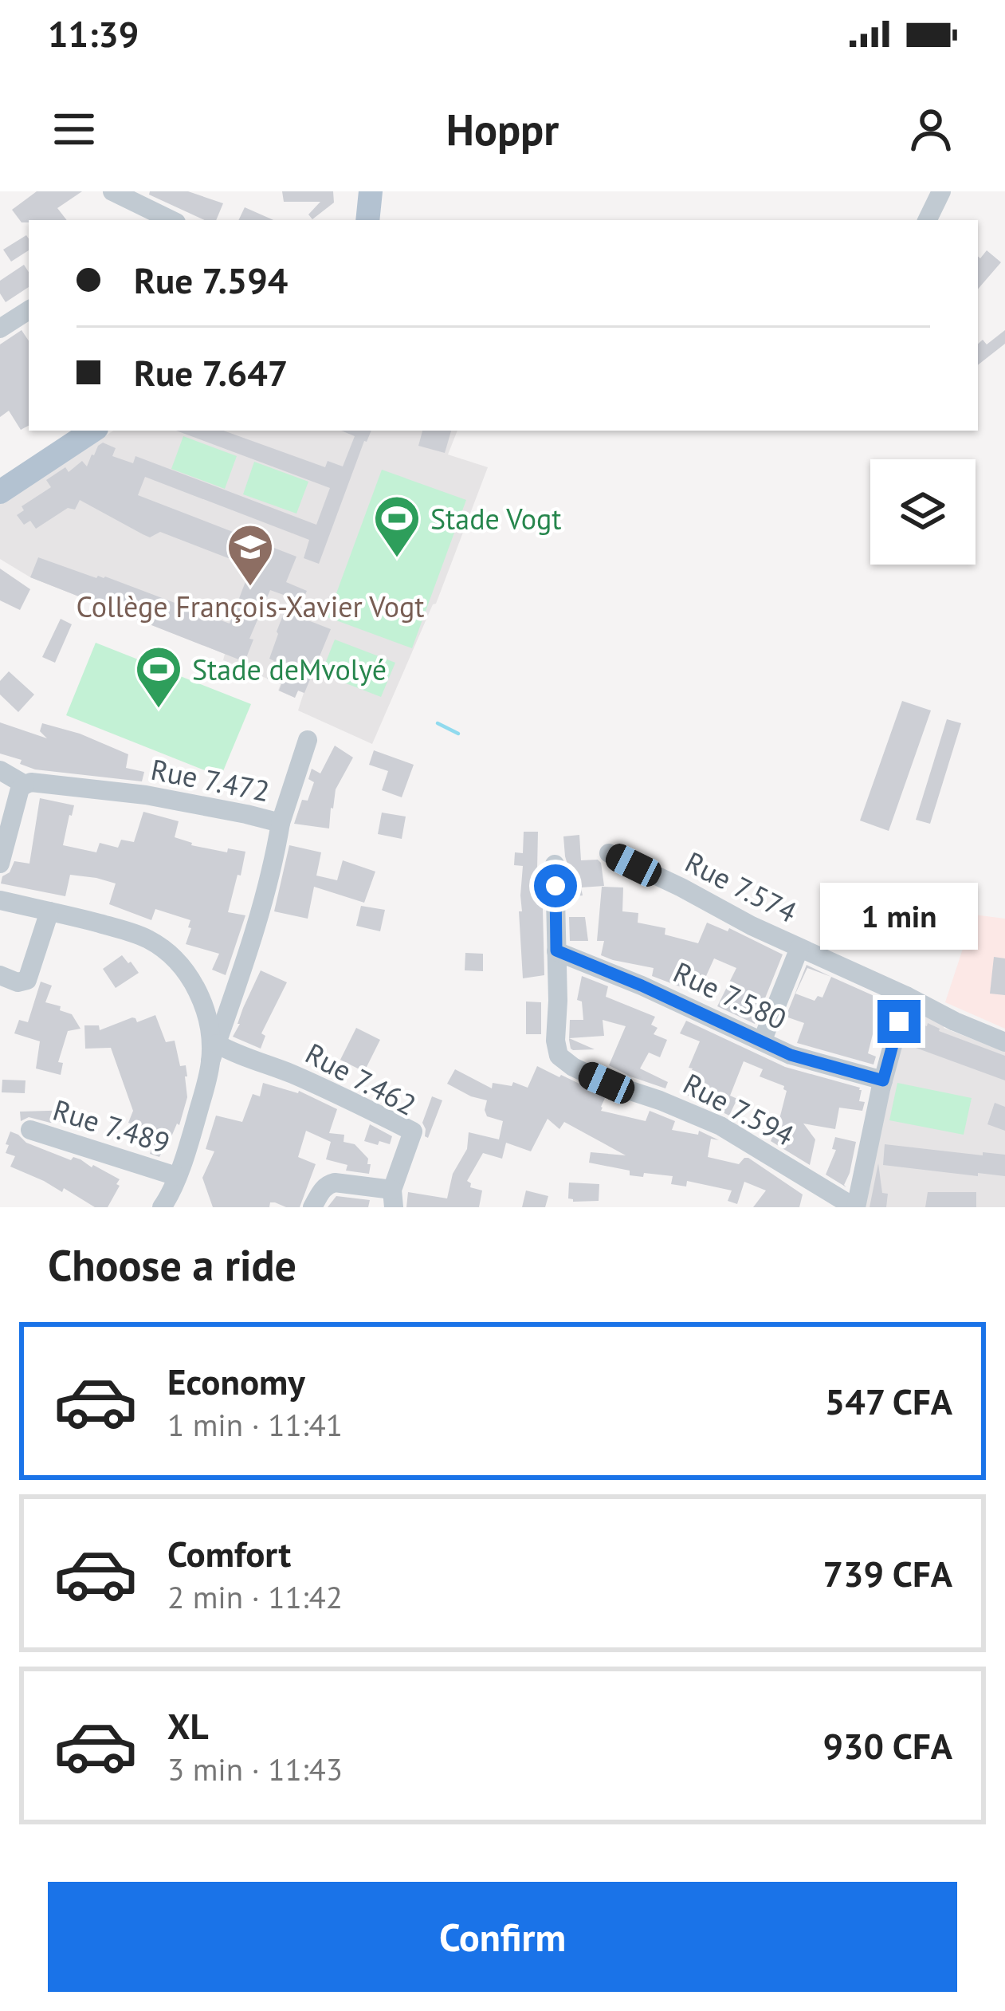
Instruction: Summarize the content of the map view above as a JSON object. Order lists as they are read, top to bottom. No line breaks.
{"streets":{"street":["Rue 7.472","Rue 7.574","Rue 7.580","Rue 7.462","Rue 7.594","Rue 7.489"]},"crossings":[["Rue 7.472","Rue 7.462"],["Rue 7.472","Rue 7.489"],["Rue 7.580","Rue 7.594"]],"places":{"sports":["Stade Vogt","Stade deMvolyé"],"school or university":["Collège François-Xavier Vogt"]},"page":{"status":"11:39","header":"Hoppr","banner":["Rue 7.594","Rue 7.647"],"bubble":"1 min","heading":"Choose a ride","list":[{"name":"Economy","note":"1 min · 11:41","value":"547 CFA"},{"name":"Comfort","note":"2 min · 11:42","value":"739 CFA"},{"name":"XL","note":"3 min · 11:43","value":"930 CFA"}],"buttons":"Confirm"}}
